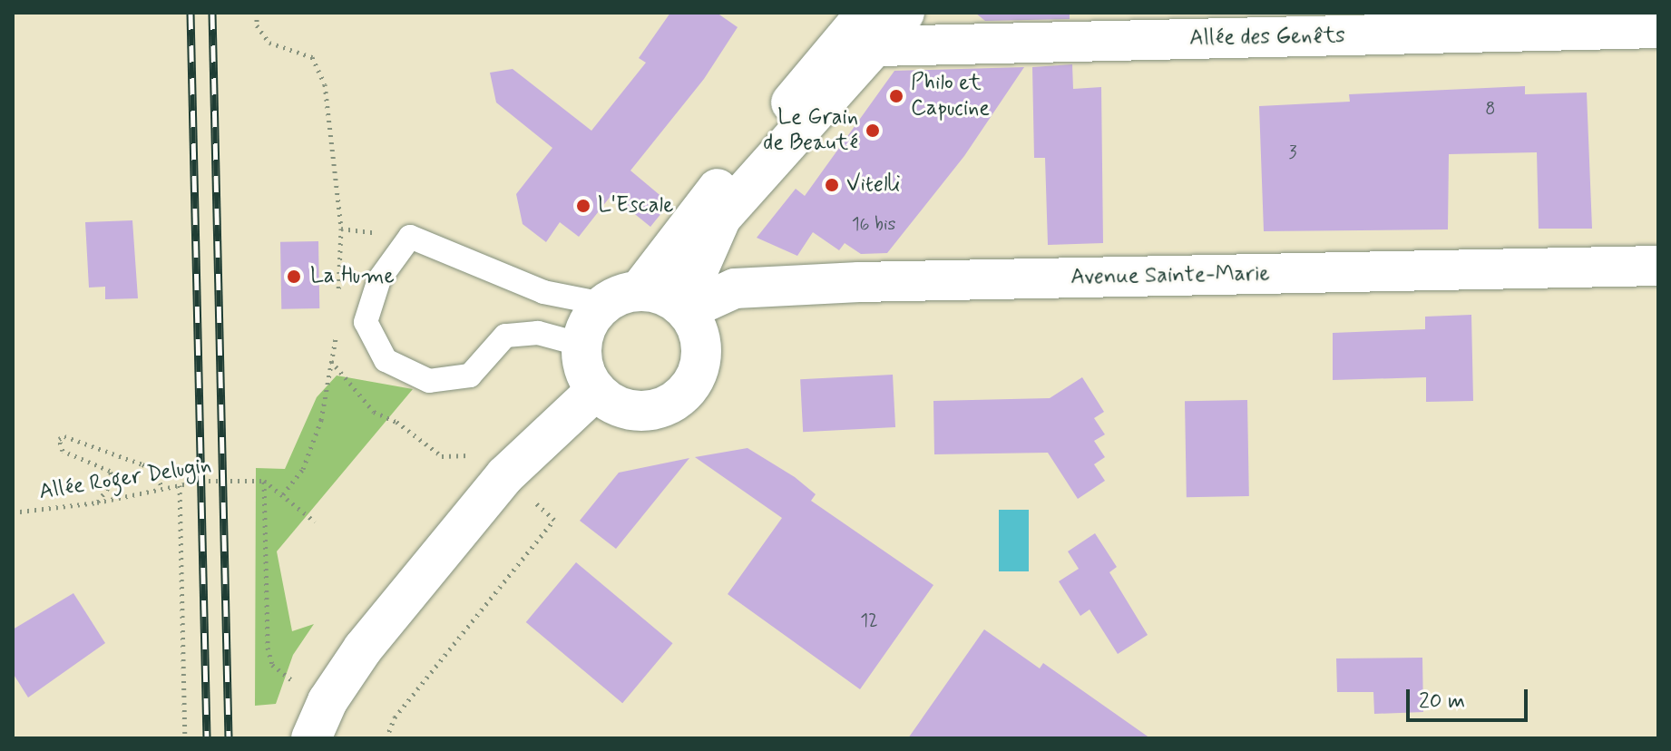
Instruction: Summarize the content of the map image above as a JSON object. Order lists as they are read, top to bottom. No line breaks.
{"streets":{"street":["Allée des Genêts","Avenue Sainte-Marie"],"path":["Allée Roger Delugin"]},"places":["Philo et Capucine","Le Grain de Beauté","Vitelli","L'Escale","La Hume"],"house_numbers":["8","3","16 bis","12"],"scale_bar":"20 m"}
